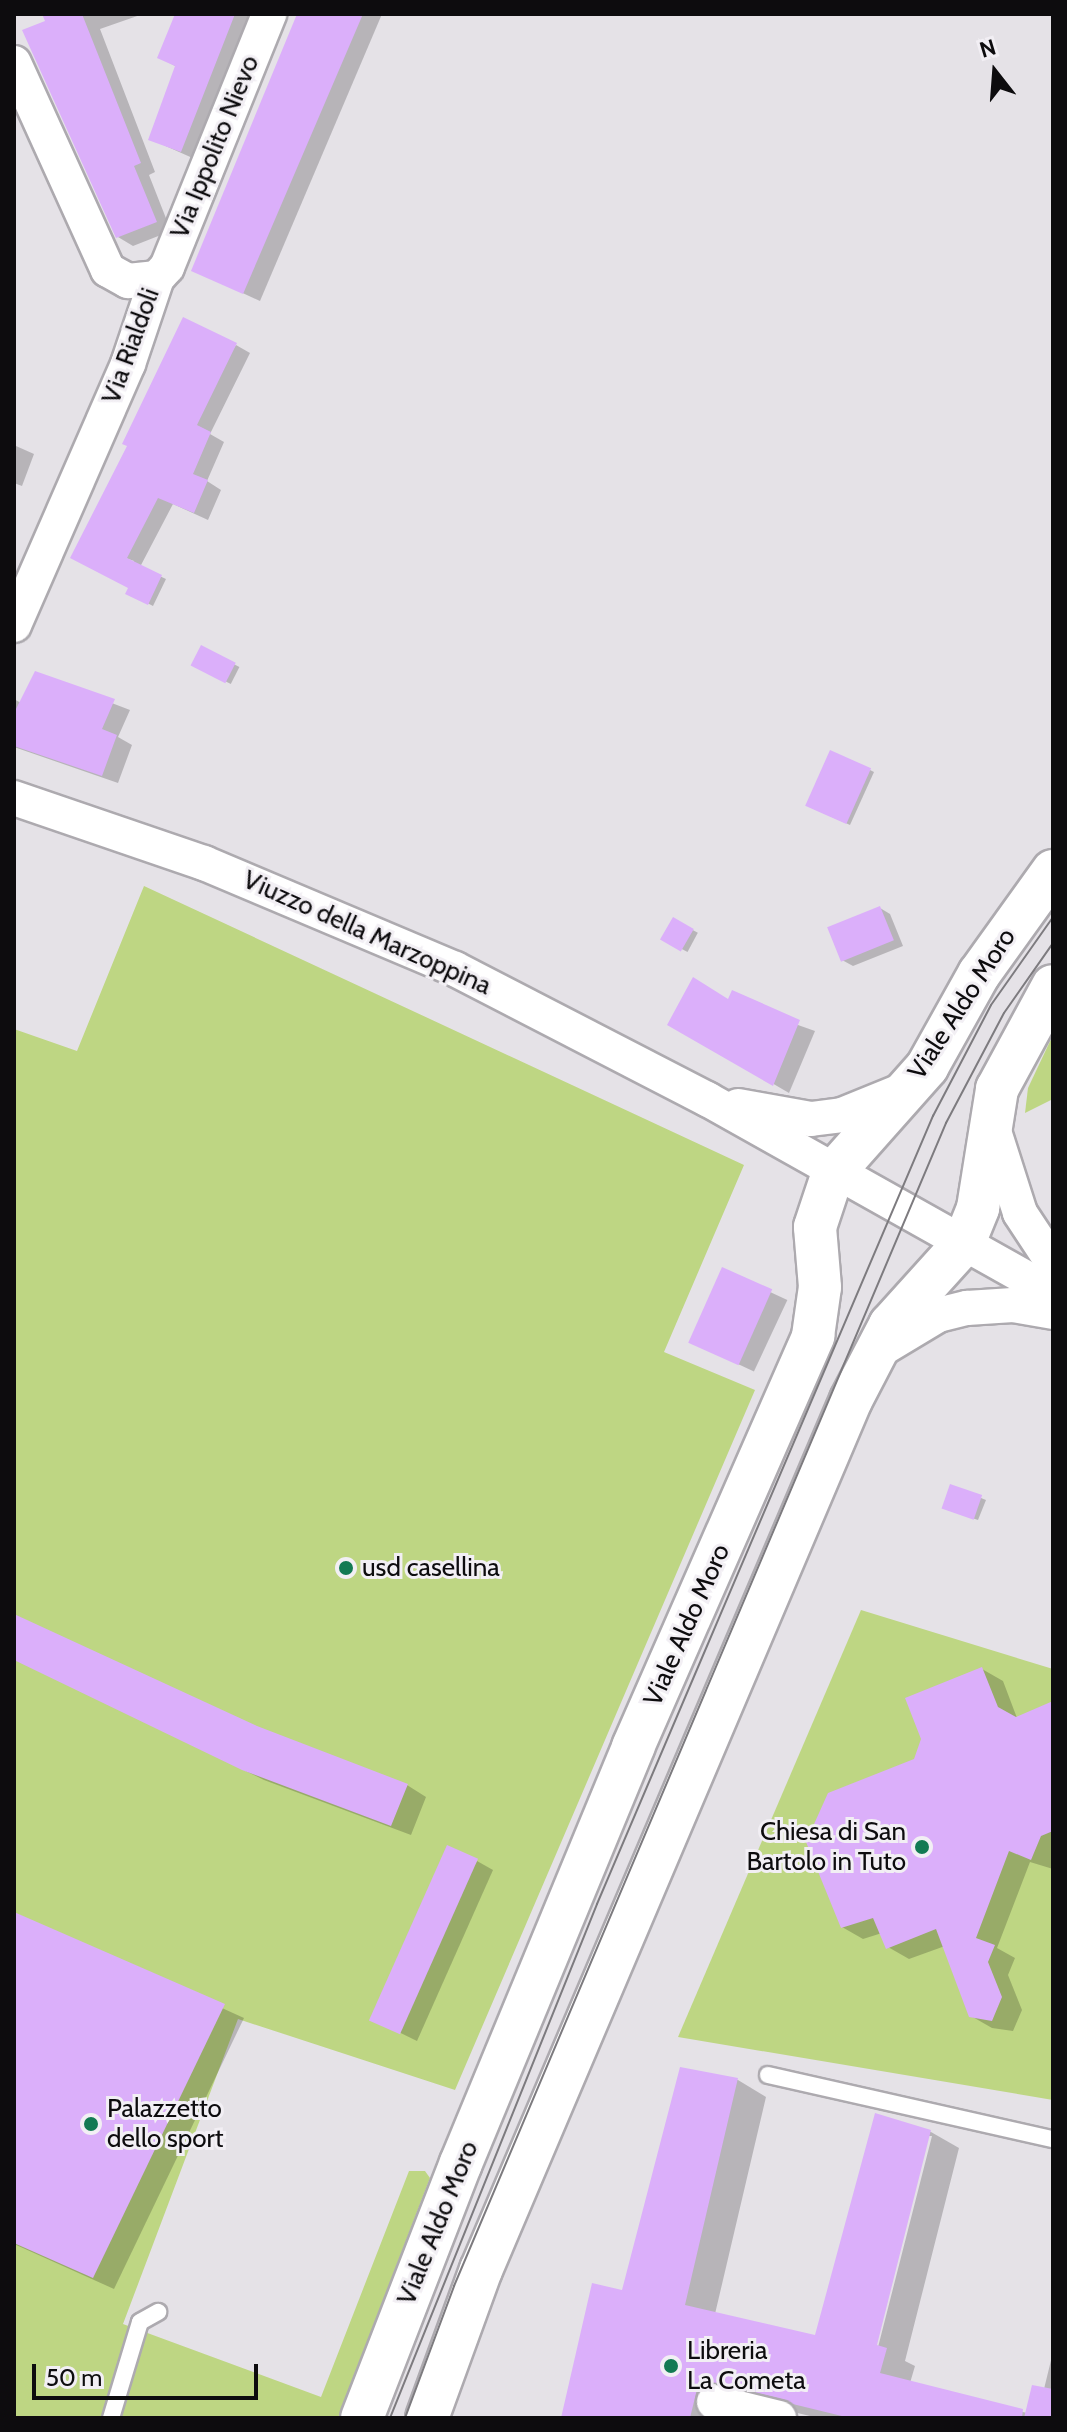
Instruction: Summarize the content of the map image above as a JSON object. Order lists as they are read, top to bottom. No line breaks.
{"streets":{"street":["Via Ippolito Nievo","Via Rialdoli","Viuzzo della Marzoppina","Viale Aldo Moro"]},"crossings":[["Via Ippolito Nievo","Via Rialdoli"],["Viuzzo della Marzoppina","Viale Aldo Moro"]],"places":["usd casellina","Chiesa di San Bartolo in Tuto","Palazzetto dello sport","Libreria La Cometa"],"scale_bar":"50 m","north":"top"}
